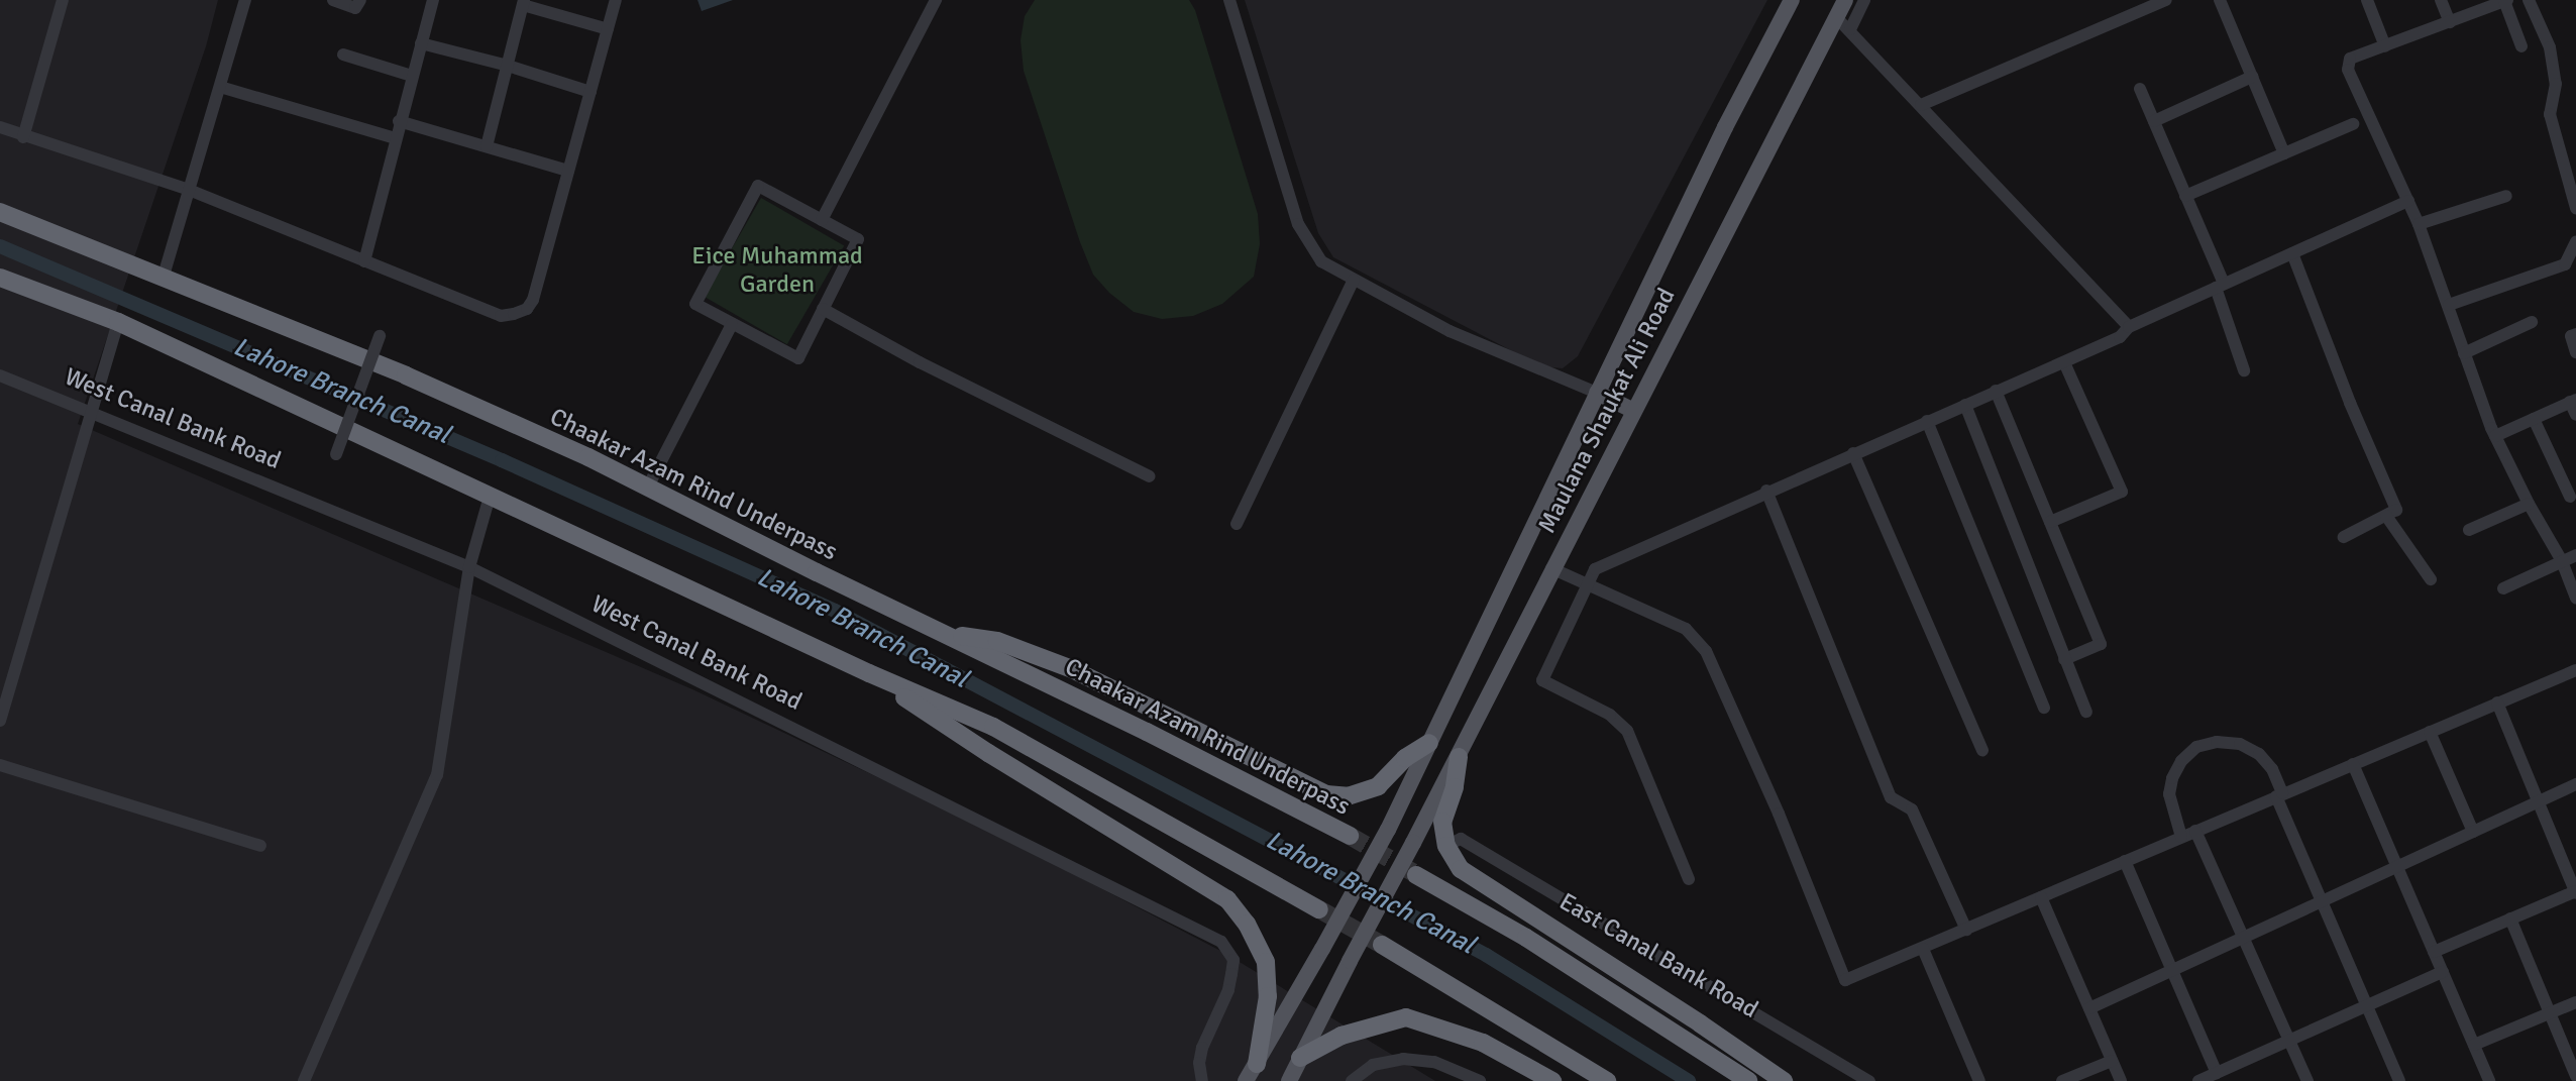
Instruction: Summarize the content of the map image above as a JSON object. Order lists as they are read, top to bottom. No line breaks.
{"streets":{"highway":["Chaakar Azam Rind Underpass"],"main road":["Maulana Shaukat Ali Road"],"street":["West Canal Bank Road","East Canal Bank Road"]},"water":["Lahore Branch Canal"],"parks":["Eice Muhammad Garden"]}
